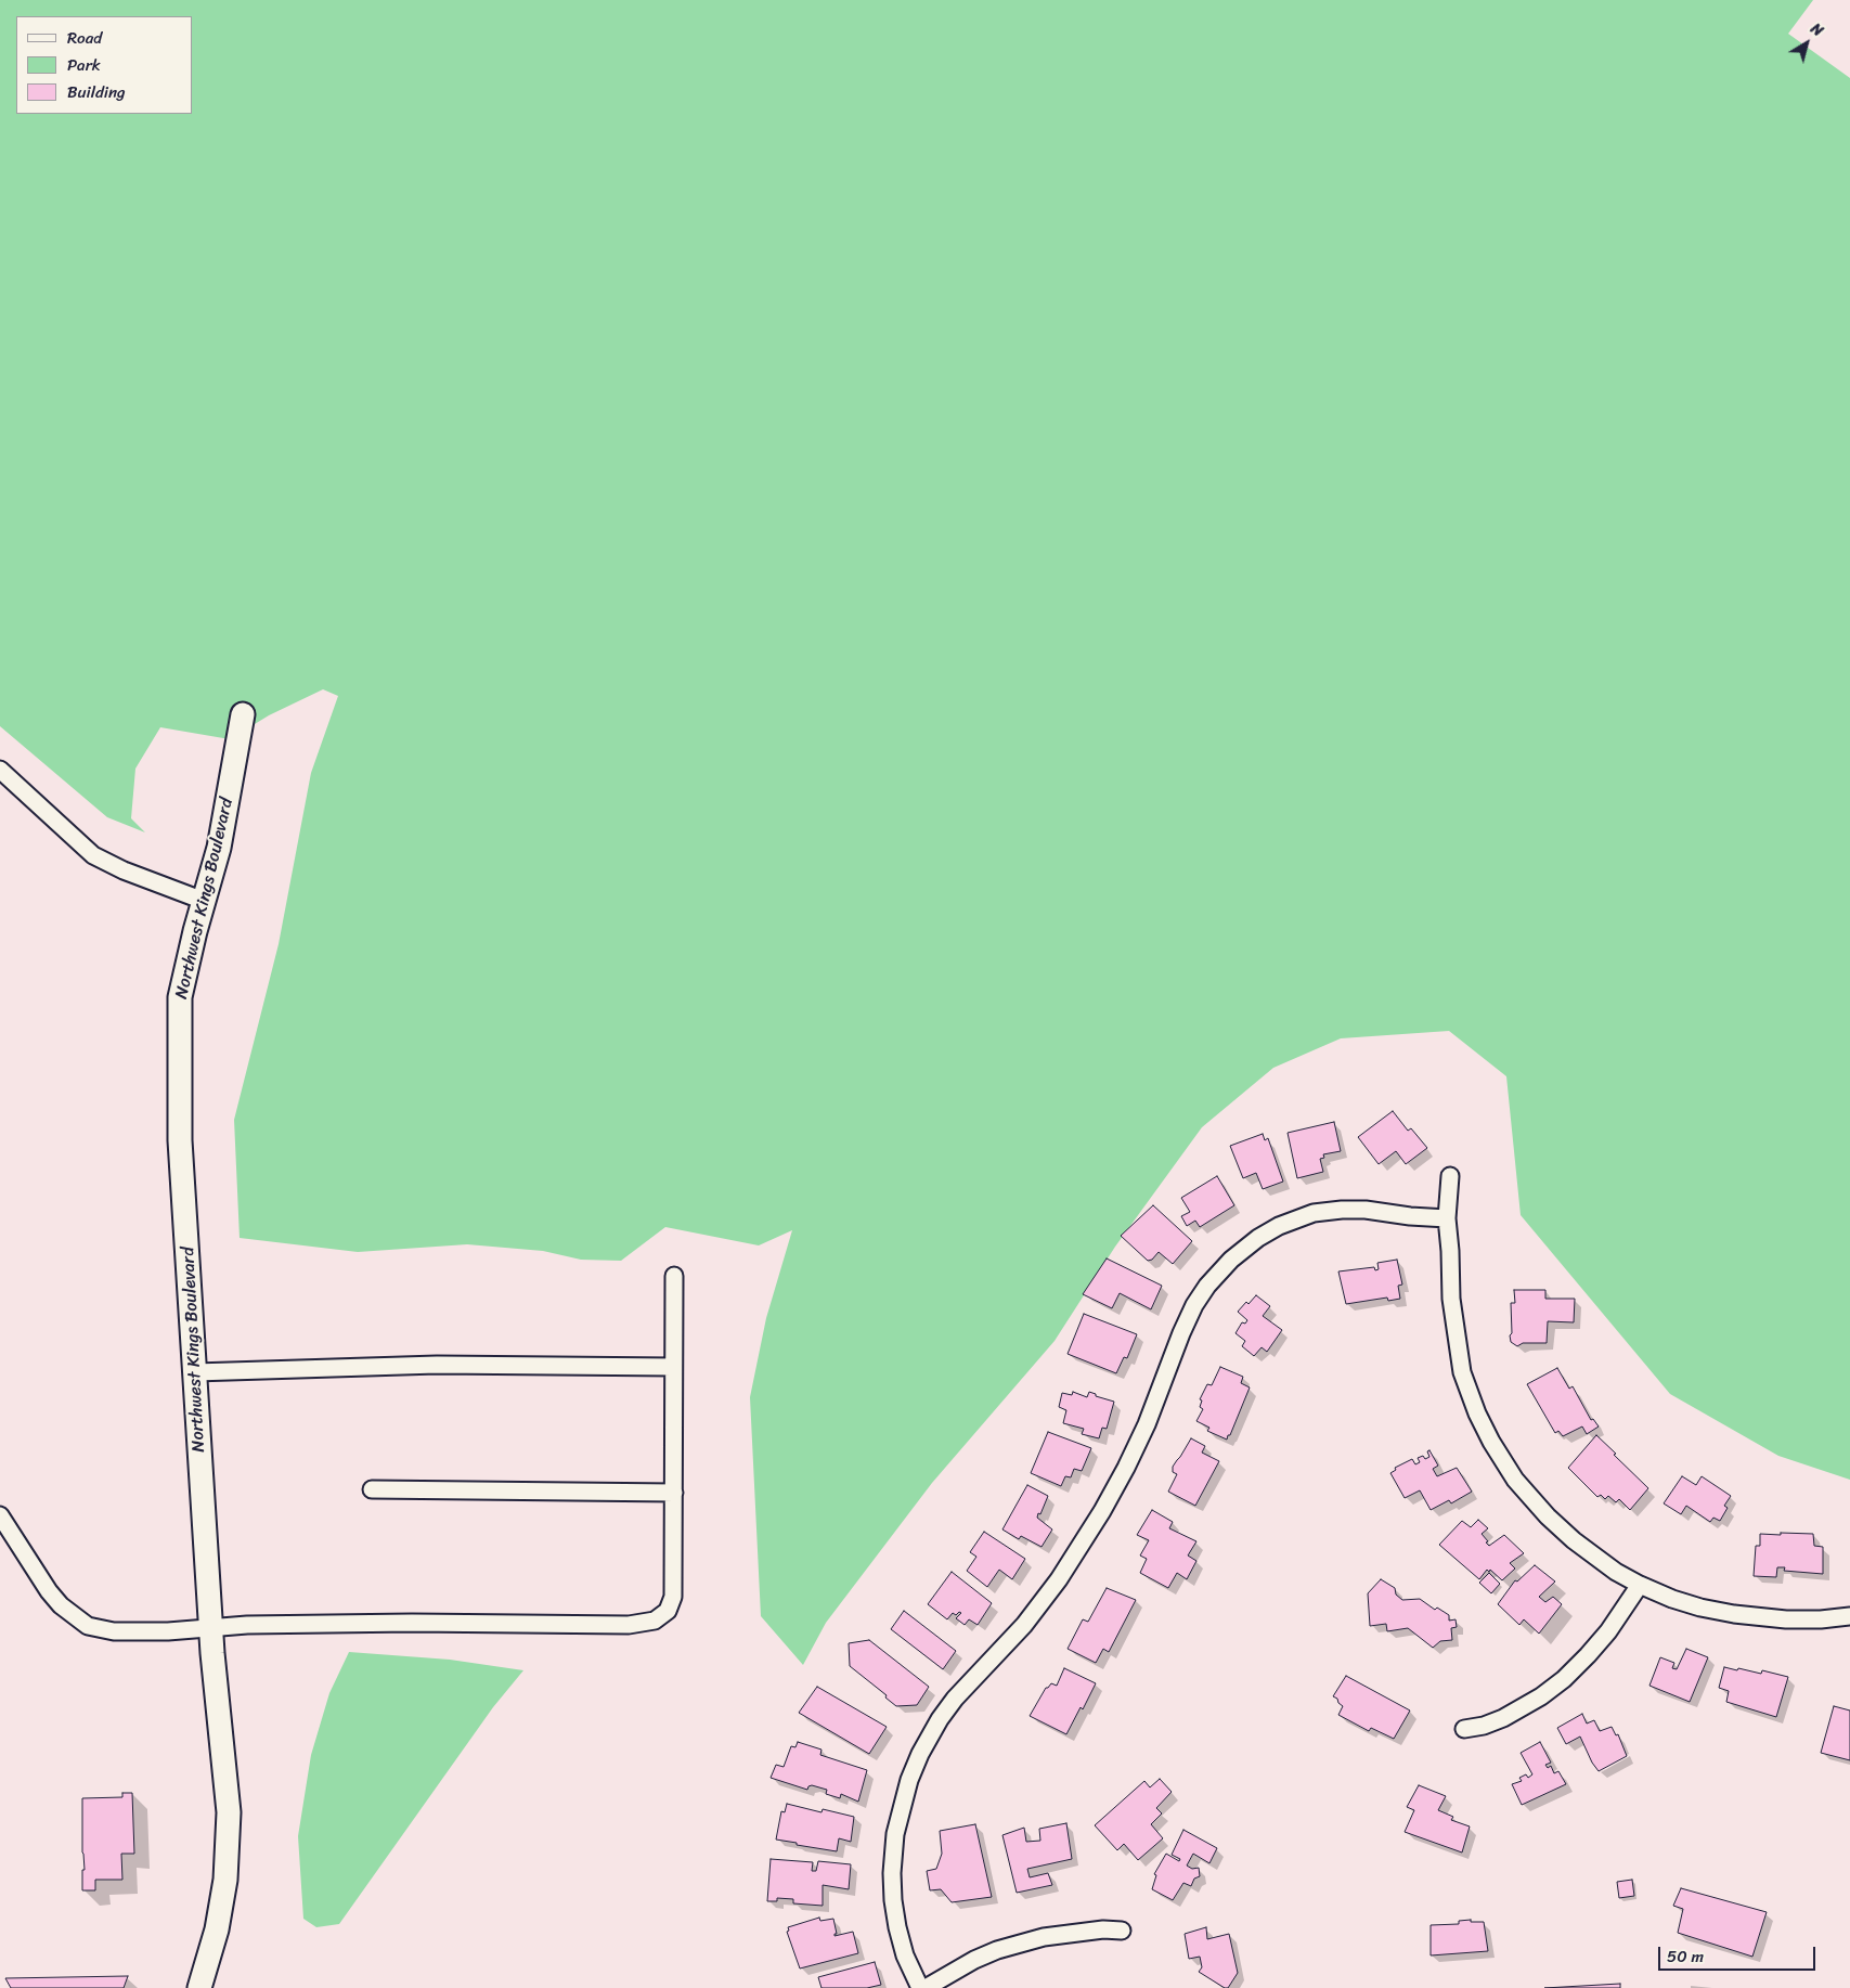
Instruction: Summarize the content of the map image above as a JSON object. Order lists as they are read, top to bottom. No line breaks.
{"streets":{"street":["Northwest Kings Boulevard"]},"legend":["Road","Park","Building"],"scale_bar":"50 m","north":"top right"}
